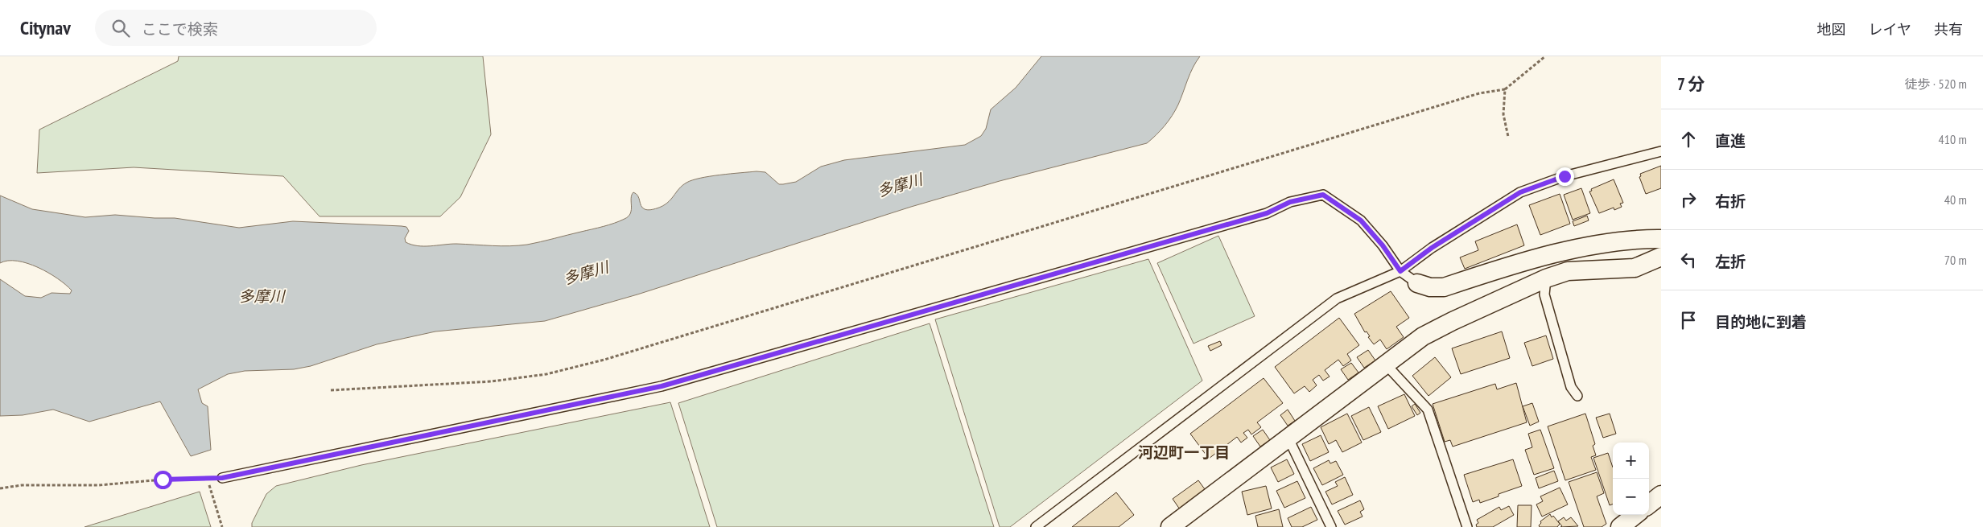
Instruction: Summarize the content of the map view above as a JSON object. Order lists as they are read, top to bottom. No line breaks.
{"districts":["河辺町一丁目"],"water":["多摩川"],"page":{"header":"Citynav","search":"ここで検索","nav":["地図","レイヤ","共有"],"heading":["7 分","徒歩 · 520 m"],"list":[["直進","410 m"],["右折","40 m"],["左折","70 m"],"目的地に到着"],"map_buttons":["+","−"]}}
